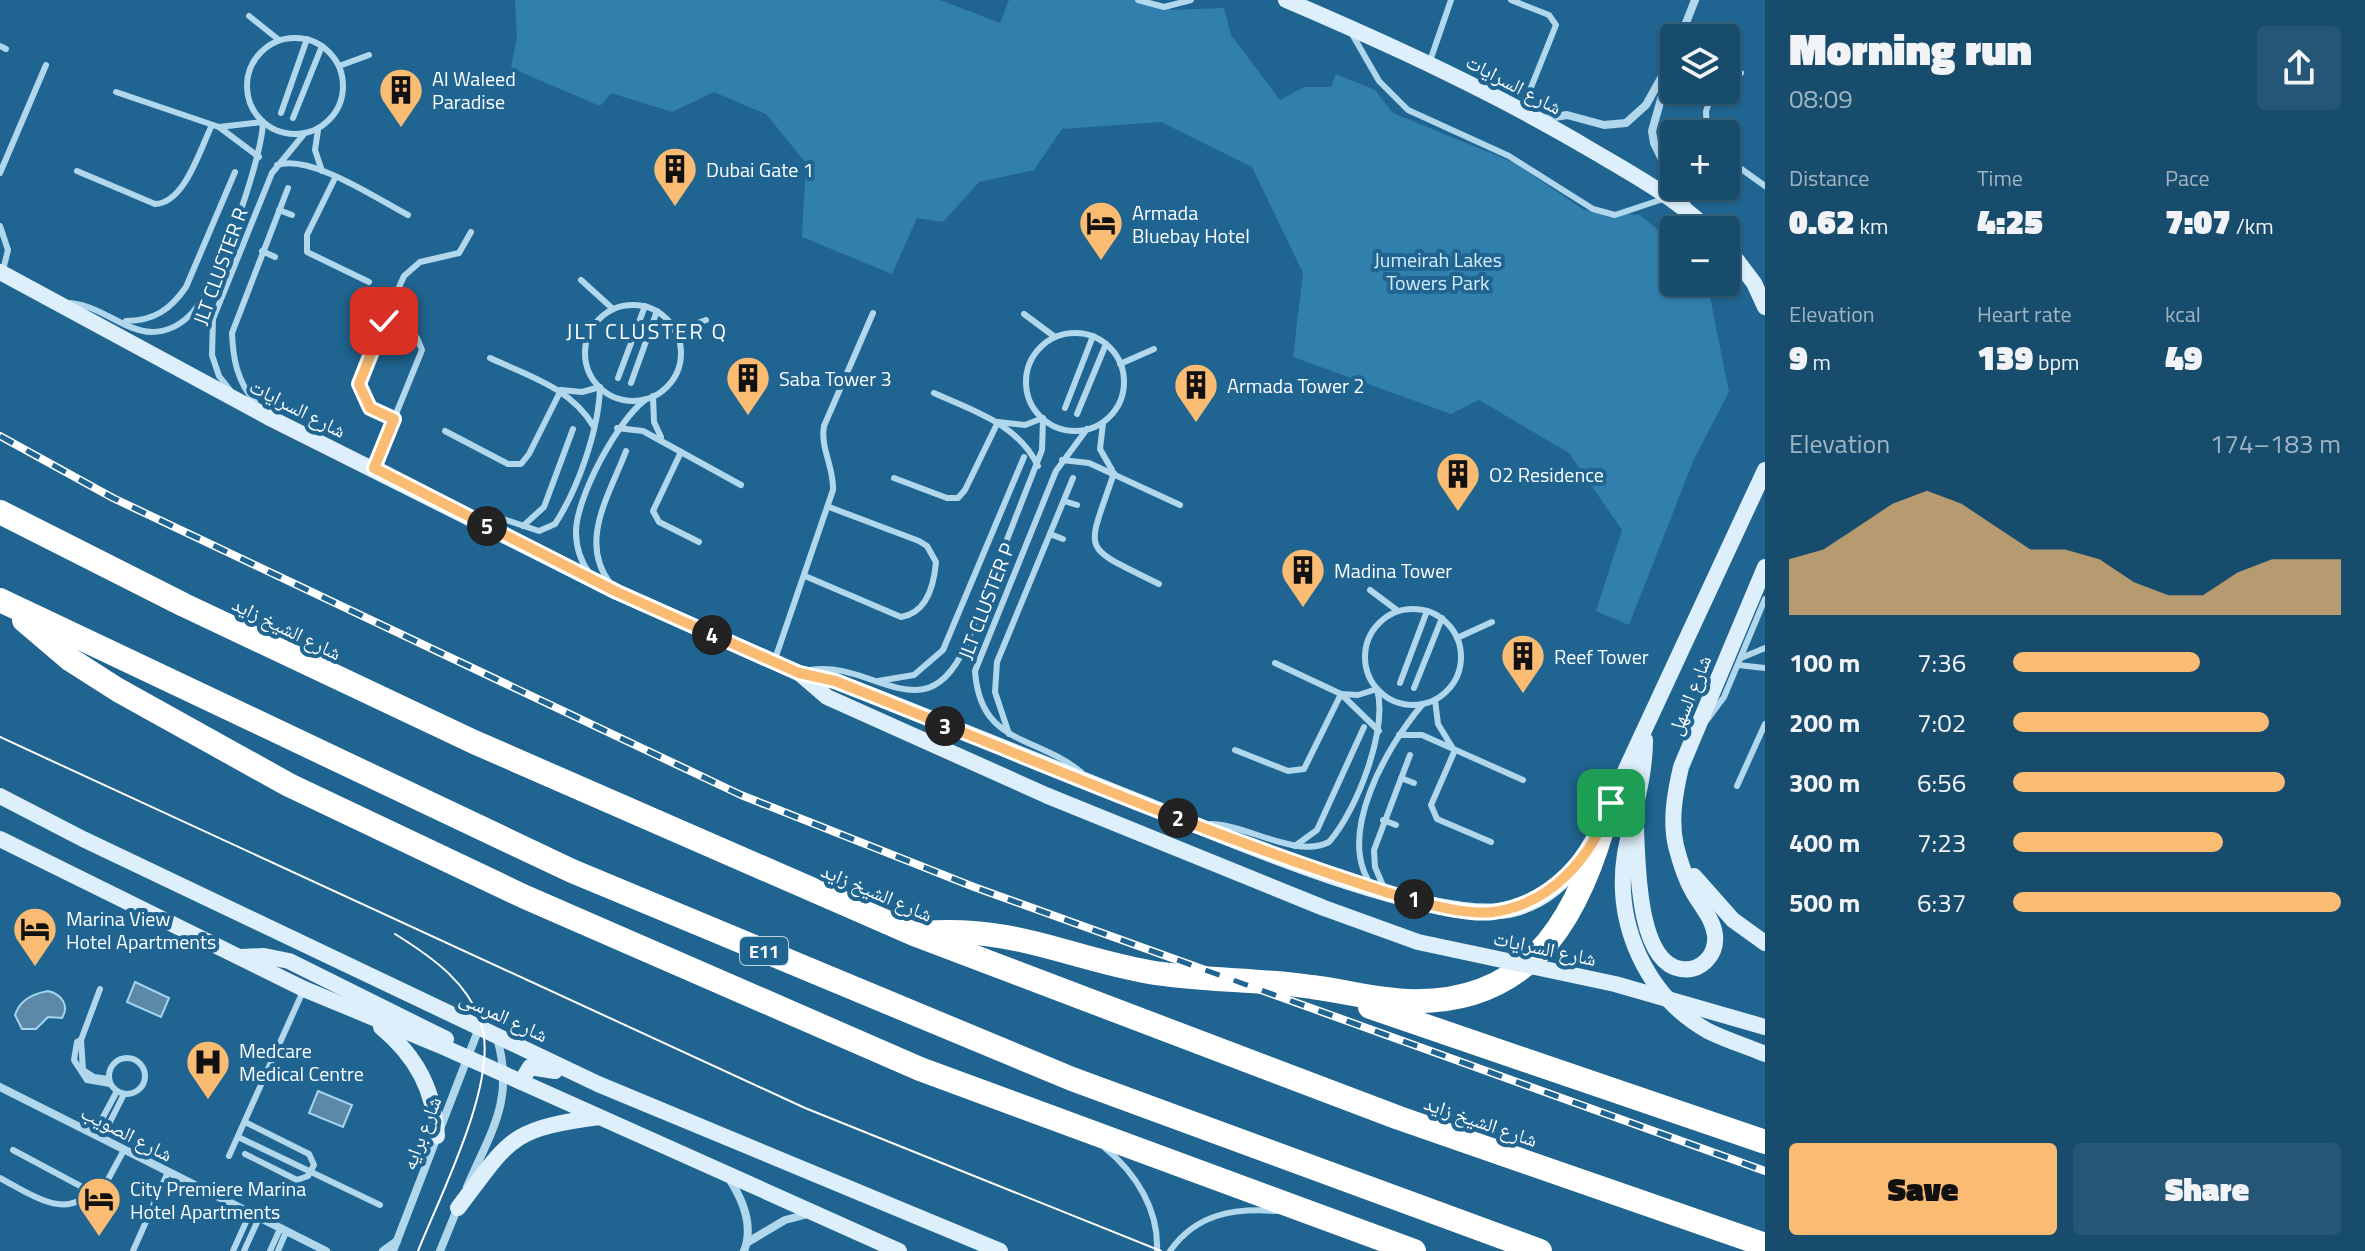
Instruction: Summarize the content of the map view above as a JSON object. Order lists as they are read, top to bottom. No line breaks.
{"streets":{"highway":["شارع الشيخ زايد","E11"],"main road":["شارع السرايات","شارع السهل","شارع المرسى"],"street":["شارع الصويب","شارع برايه"],"lane":["JLT CLUSTER R","JLT CLUSTER P"]},"crossings":[["شارع السرايات","JLT CLUSTER R"],["شارع السرايات","JLT CLUSTER P"]],"districts":["JLT CLUSTER Q"],"parks":["Jumeirah Lakes Towers Park"],"places":{"building":["Al Waleed Paradise","Dubai Gate 1","Saba Tower 3","Armada Tower 2","O2 Residence","Madina Tower","Reef Tower"],"hotel":["Armada Bluebay Hotel","Marina View Hotel Apartments","City Premiere Marina Hotel Apartments"],"hospital":["Medcare Medical Centre"]},"page":{"heading":["Morning run","08:09"],"map_buttons":["+","−"],"stats":[["Distance","0.62 km"],["Time","4:25"],["Pace","7:07 /km"],["Elevation","9 m"],["Heart rate","139 bpm"],["kcal","49"]],"chart":["Elevation","174–183 m"],"pins":["5","4","3","2","1"],"list":[{"name":"100 m","note":"7:36"},{"name":"200 m","note":"7:02"},{"name":"300 m","note":"6:56"},{"name":"400 m","note":"7:23"},{"name":"500 m","note":"6:37"}],"buttons":["Save","Share"]}}
